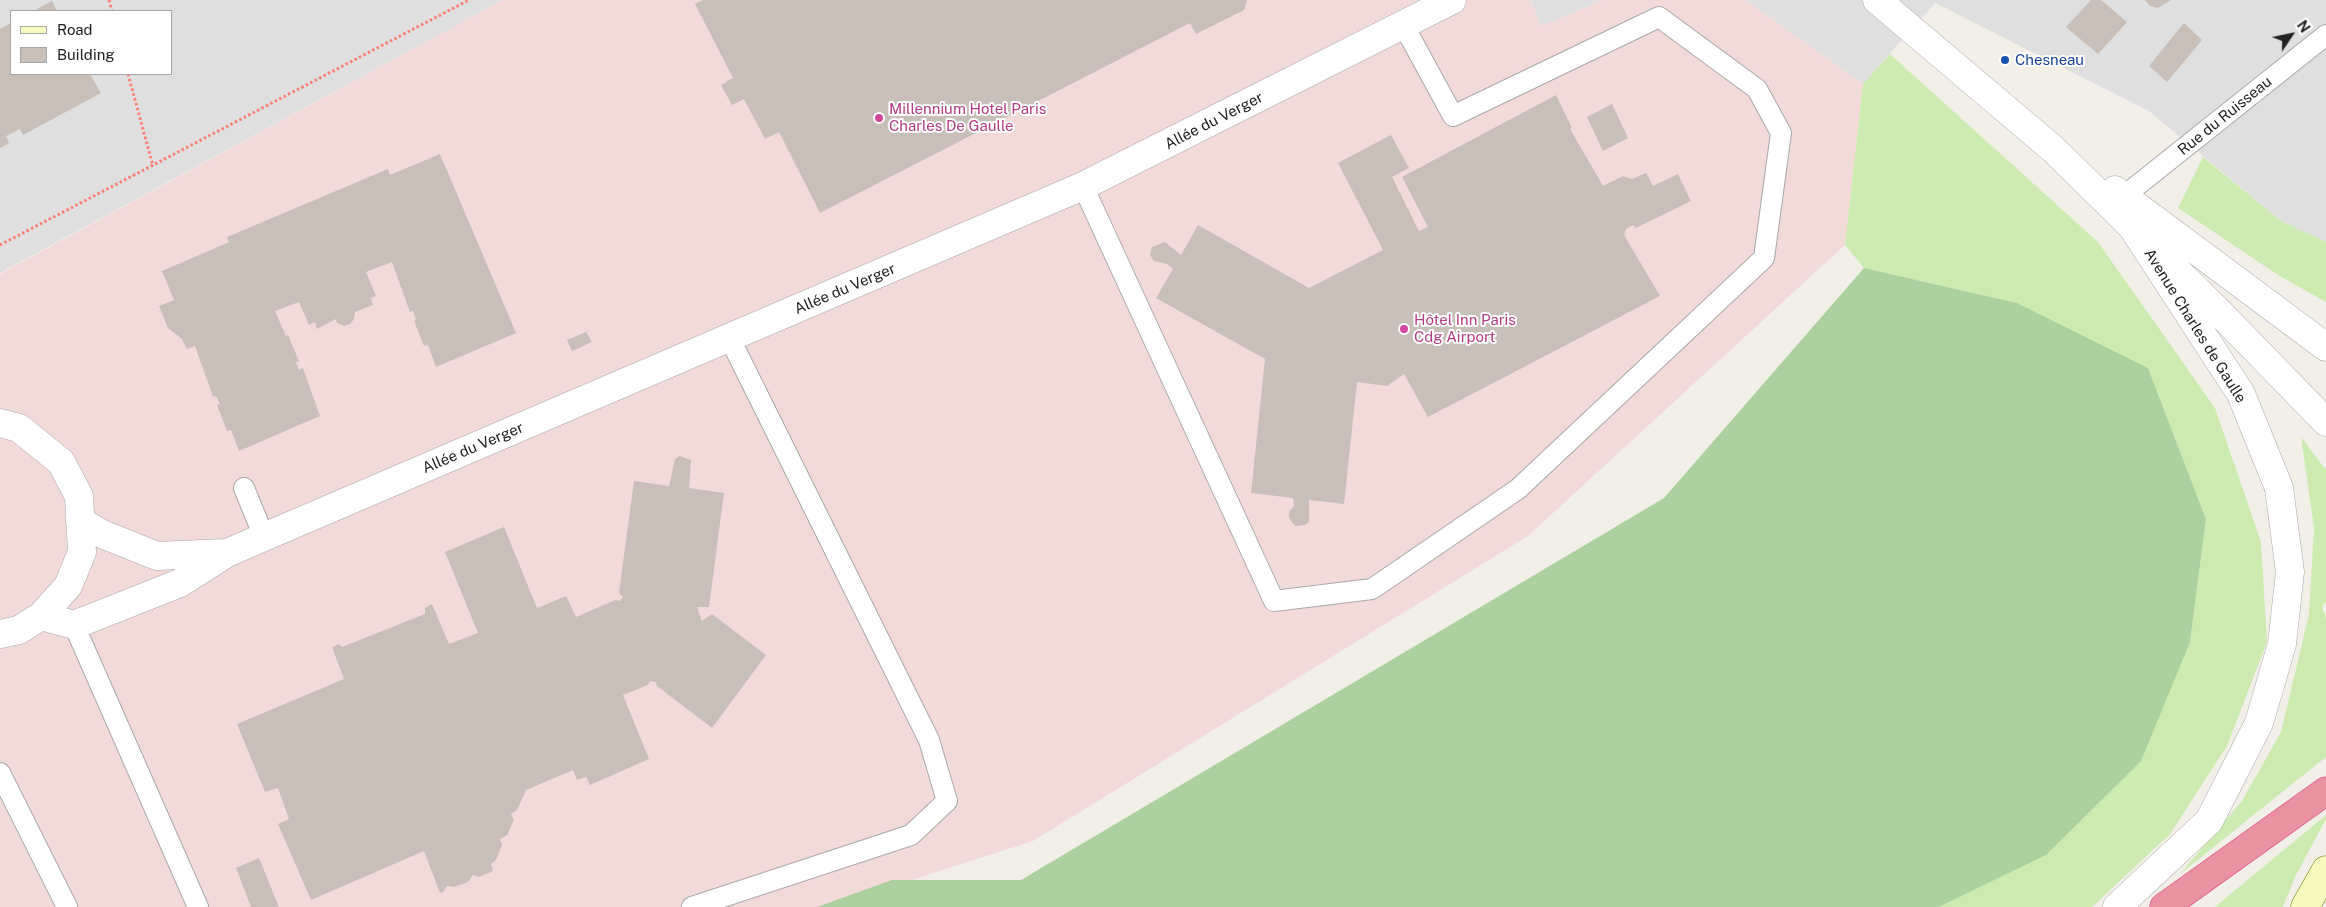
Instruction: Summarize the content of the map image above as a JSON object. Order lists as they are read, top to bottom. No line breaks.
{"streets":{"street":["Allée du Verger","Avenue Charles de Gaulle"],"lane":["Rue du Ruisseau"]},"crossings":[["Rue du Ruisseau","Avenue Charles de Gaulle"]],"places":["Chesneau","Millennium Hotel Paris Charles De Gaulle","Hôtel Inn Paris Cdg Airport"],"legend":["Road","Building"],"north":"top right"}
